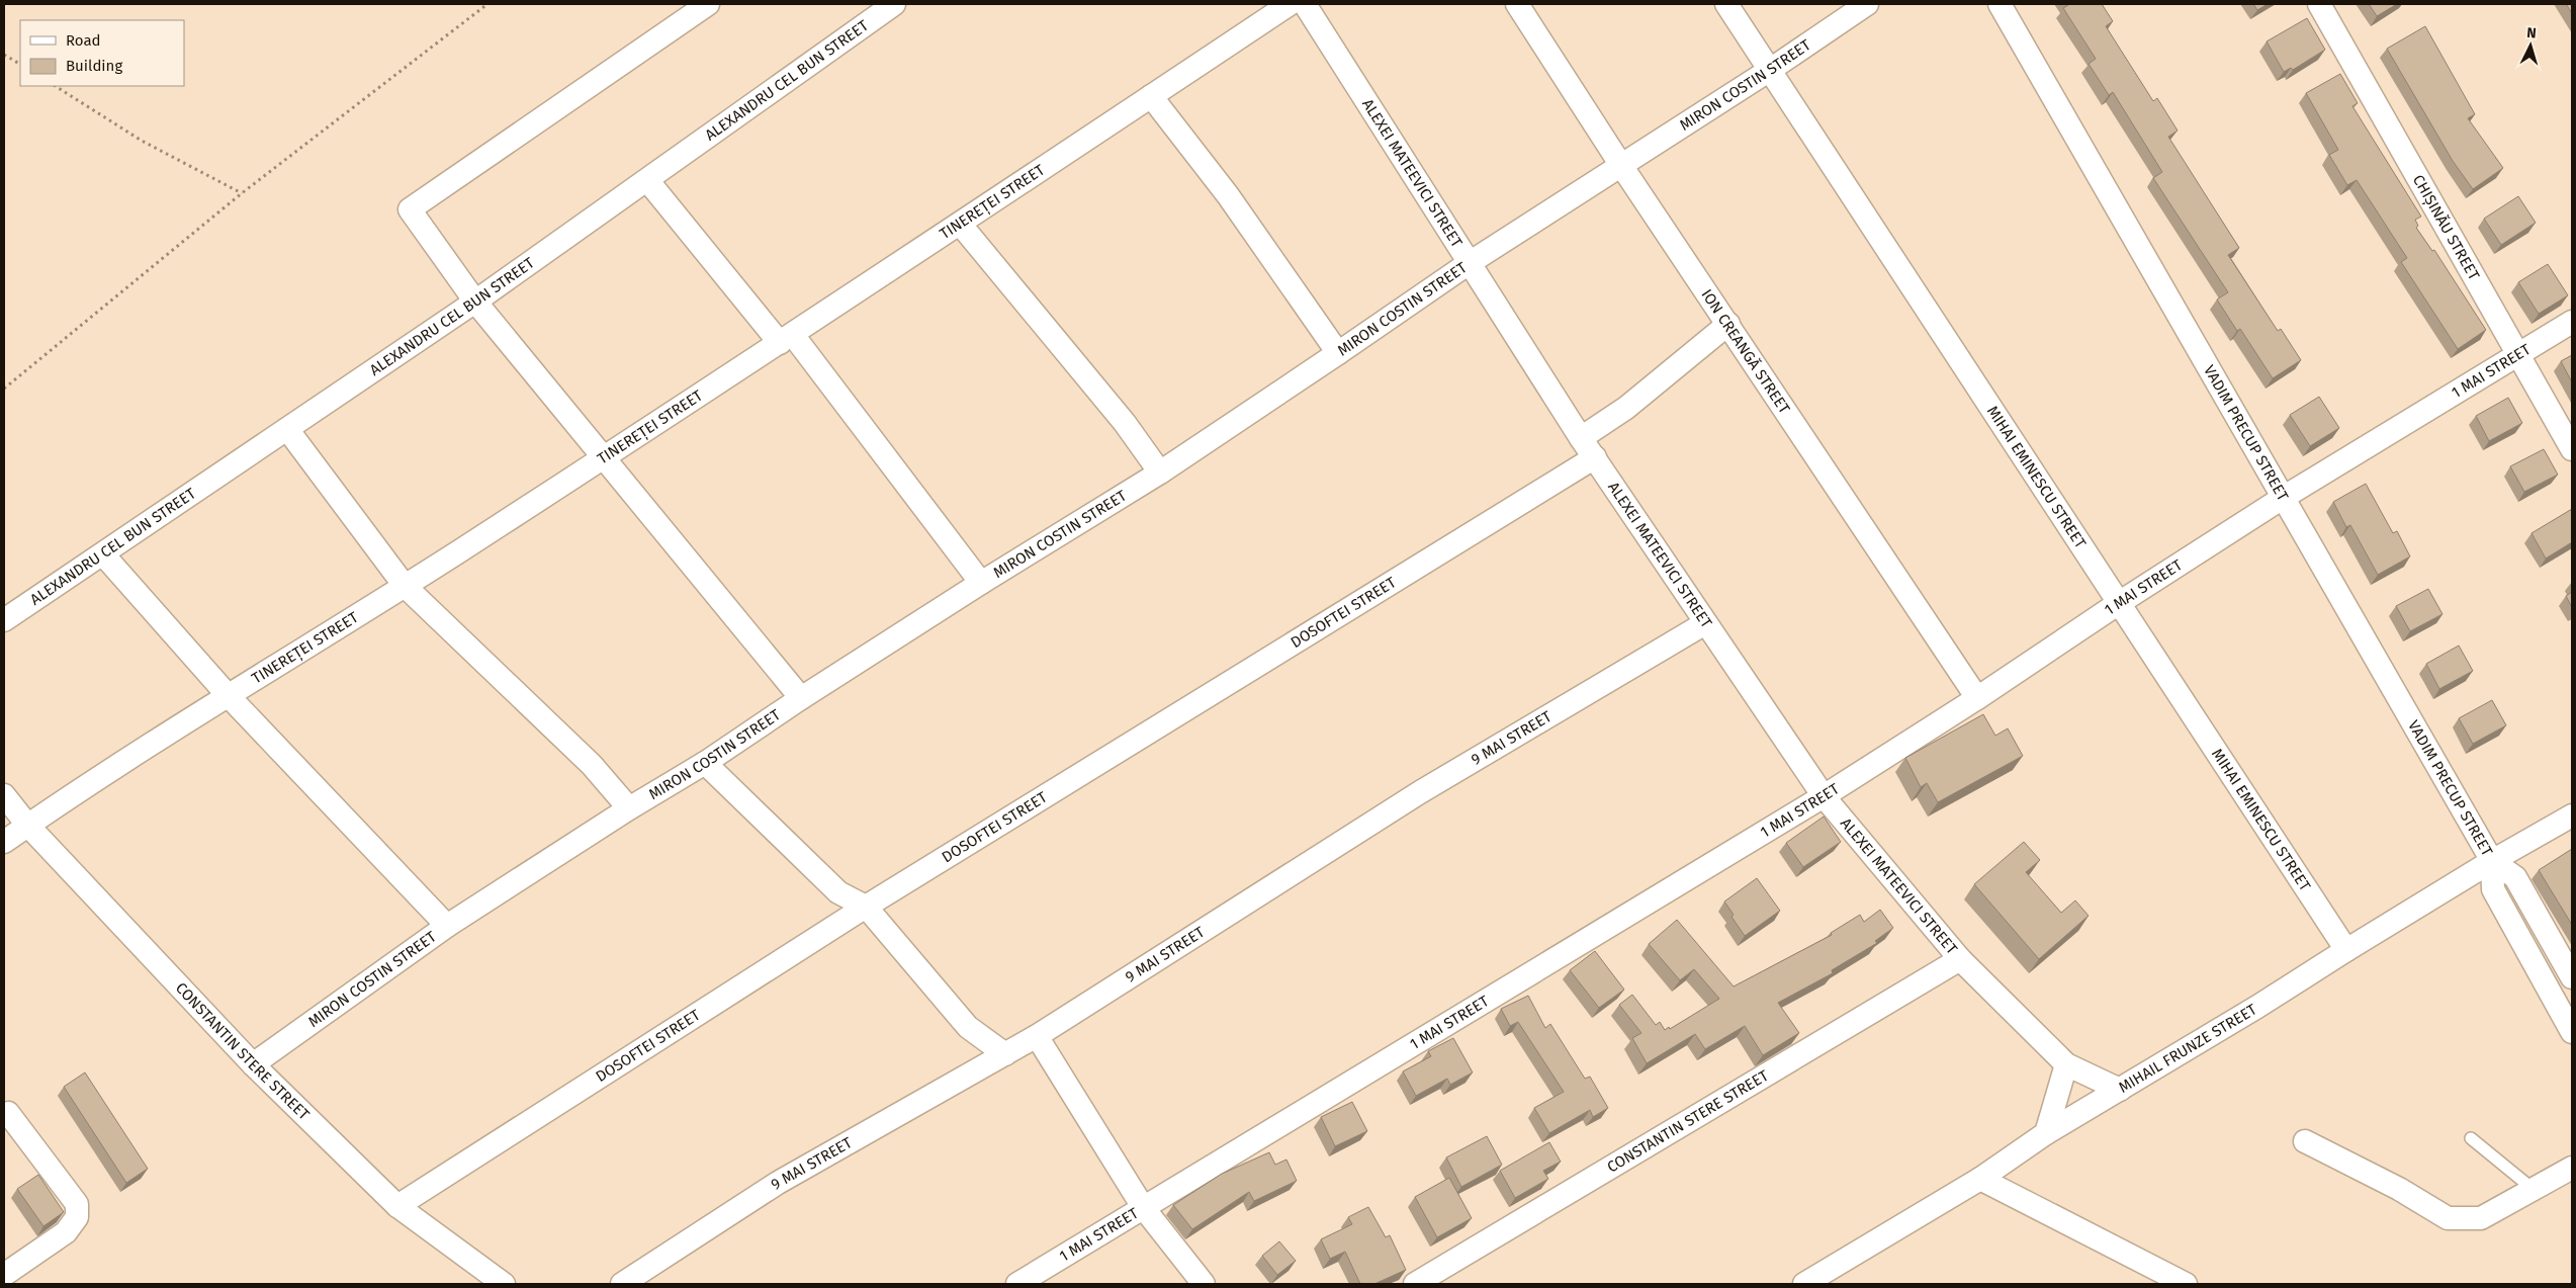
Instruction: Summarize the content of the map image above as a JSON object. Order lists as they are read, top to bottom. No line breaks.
{"streets":{"street":["ALEXANDRU CEL BUN STREET","MIRON COSTIN STREET","ALEXEI MATEEVICI STREET","TINEREȚEI STREET","CHIȘINĂU STREET","ION CREANGĂ STREET","1 MAI STREET","VADIM PRECUP STREET","MIHAI EMINESCU STREET","DOSOFTEI STREET","9 MAI STREET","MIHAIL FRUNZE STREET","CONSTANTIN STERE STREET"]},"crossings":[["MIRON COSTIN STREET","ALEXEI MATEEVICI STREET"],["MIRON COSTIN STREET","ION CREANGĂ STREET"],["MIRON COSTIN STREET","MIHAI EMINESCU STREET"],["MIRON COSTIN STREET","CONSTANTIN STERE STREET"],["ALEXEI MATEEVICI STREET","1 MAI STREET"],["ALEXEI MATEEVICI STREET","DOSOFTEI STREET"],["ALEXEI MATEEVICI STREET","9 MAI STREET"],["ALEXEI MATEEVICI STREET","MIHAIL FRUNZE STREET"],["ALEXEI MATEEVICI STREET","CONSTANTIN STERE STREET"],["TINEREȚEI STREET","CONSTANTIN STERE STREET"],["CHIȘINĂU STREET","1 MAI STREET"],["ION CREANGĂ STREET","1 MAI STREET"],["1 MAI STREET","VADIM PRECUP STREET"],["1 MAI STREET","MIHAI EMINESCU STREET"],["VADIM PRECUP STREET","MIHAIL FRUNZE STREET"],["MIHAI EMINESCU STREET","MIHAIL FRUNZE STREET"],["DOSOFTEI STREET","CONSTANTIN STERE STREET"]],"legend":["Road","Building"],"north":"top"}
